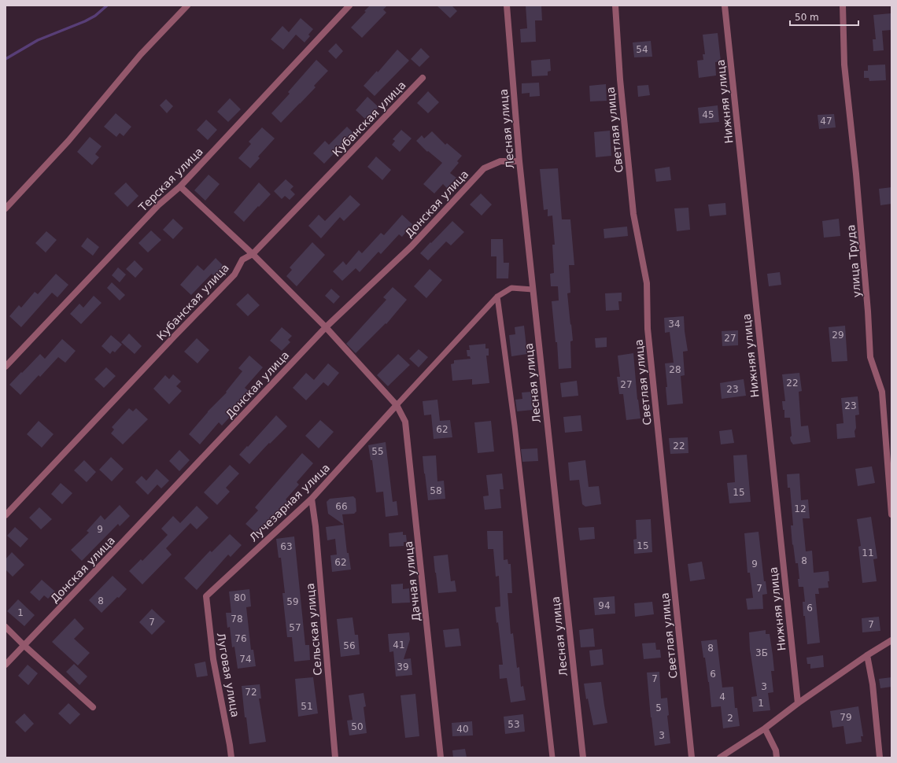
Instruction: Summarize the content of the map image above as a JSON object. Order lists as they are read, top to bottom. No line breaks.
{"streets":{"street":["Нижняя улица","Кубанская улица","Лесная улица","Светлая улица","Терская улица","Донская улица","улица Труда","Лучезарная улица","Дачная улица","Сельская улица","Луговая улица"]},"crossings":[["Кубанская улица","Дачная улица"],["Лесная улица","Донская улица"],["Терская улица","Дачная улица"],["Донская улица","Дачная улица"],["Лучезарная улица","Дачная улица"],["Лучезарная улица","Сельская улица"],["Лучезарная улица","Луговая улица"]],"house_numbers":["54","45","47","34","29","27","28","22","27","23","23","62","22","55","58","15","66","12","9","15","63","11","8","62","9","7","80","8","59","94","6","1","78","7","7","57","76","41","56","8","3Б","74","39","6","7","3","72","4","1","51","5","79","2","53","50","40","3"],"scale_bar":"50 m"}
